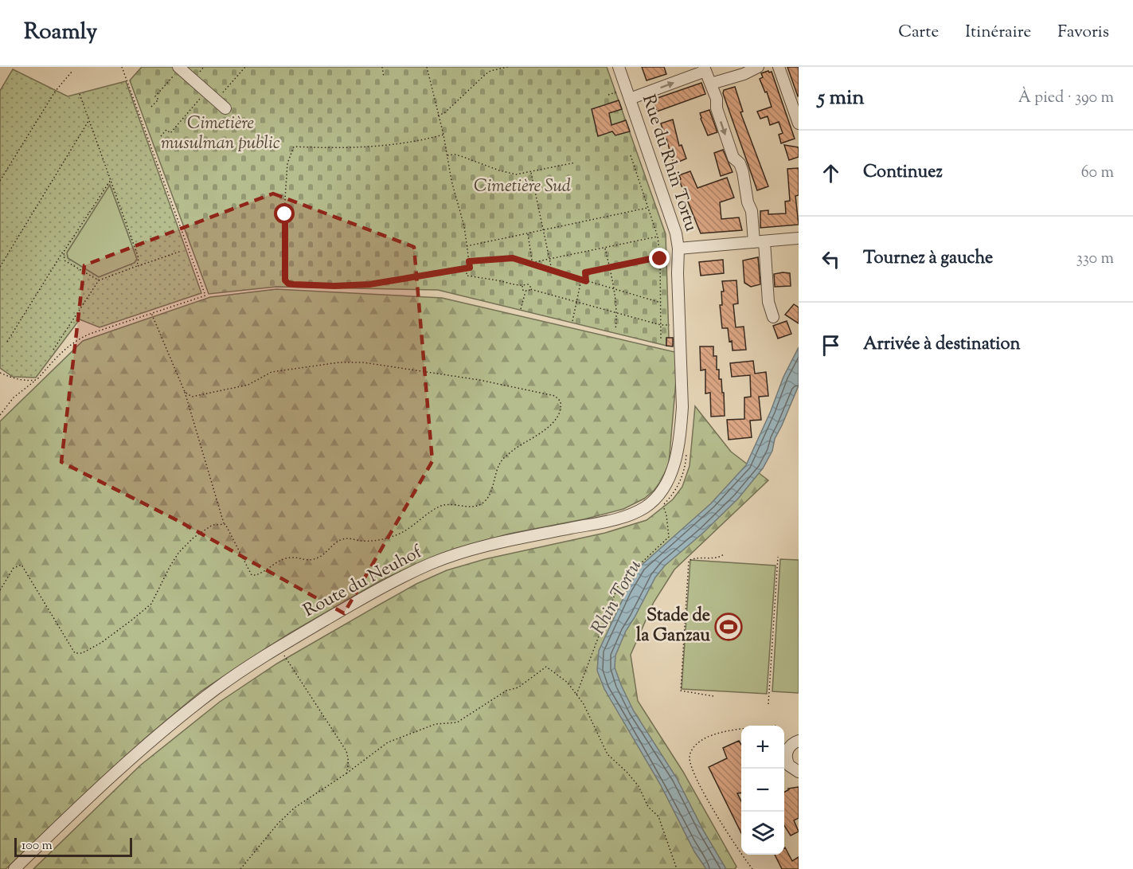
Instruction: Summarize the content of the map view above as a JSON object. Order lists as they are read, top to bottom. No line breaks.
{"streets":{"street":["Rue du Rhin Tortu","Route du Neuhof"]},"crossings":[["Rue du Rhin Tortu","Route du Neuhof"]],"water":["Rhin Tortu"],"parks":["Cimetière musulman public","Cimetière Sud"],"places":{"sports":["Stade de la Ganzau"]},"scale_bar":"100 m","page":{"header":"Roamly","nav":["Carte","Itinéraire","Favoris"],"heading":["5 min","À pied · 390 m"],"list":[["Continuez","60 m"],["Tournez à gauche","330 m"],"Arrivée à destination"],"map_buttons":["+","−"],"scale":"100 m"}}
